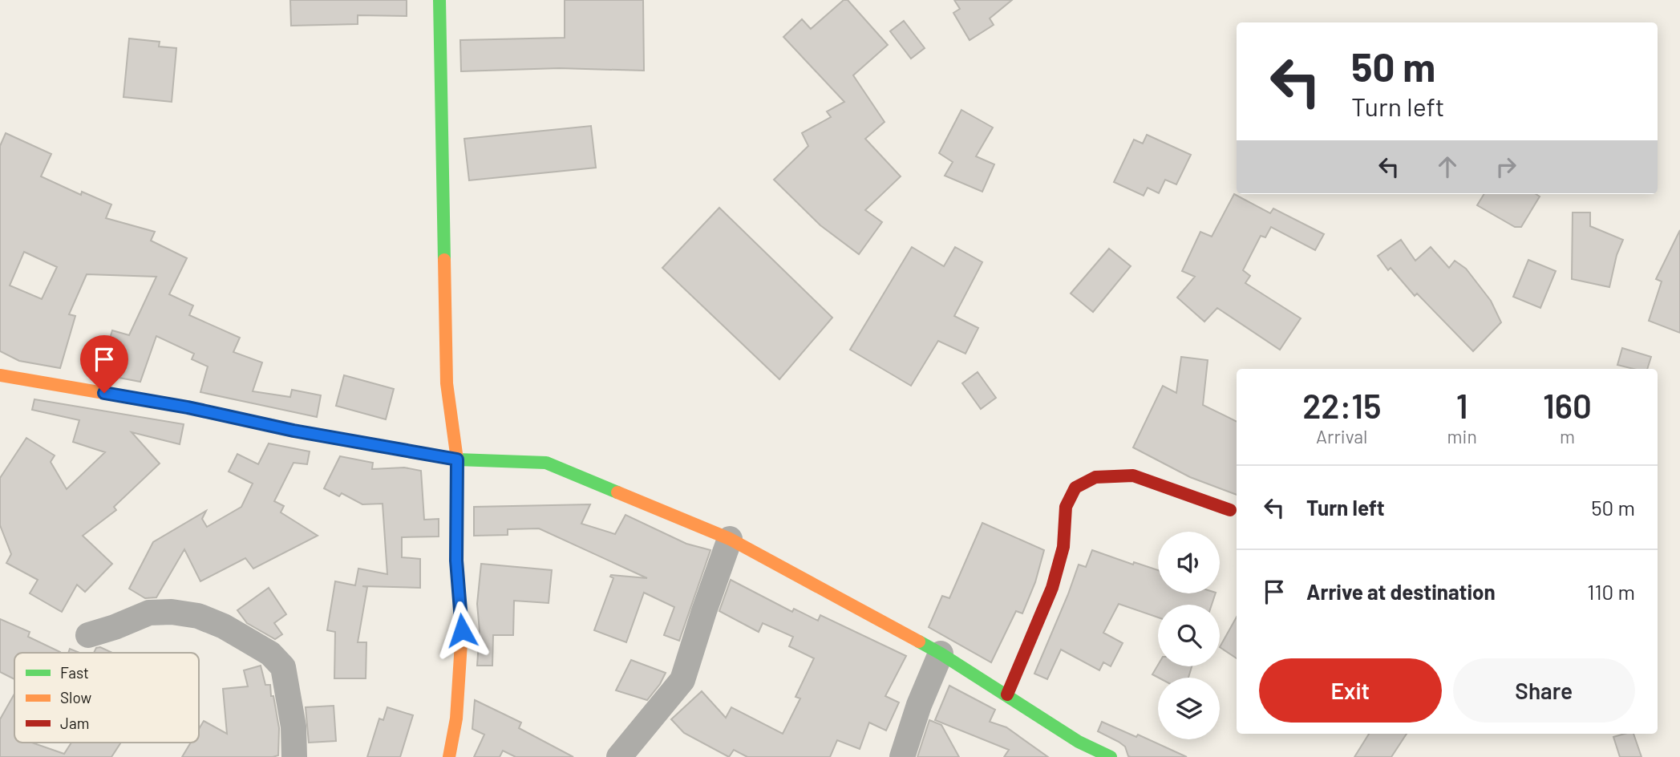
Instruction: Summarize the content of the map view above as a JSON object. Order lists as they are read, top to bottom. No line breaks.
{"legend":["Fast","Slow","Jam"],"page":{"turn":["50 m","Turn left"],"eta":["22:15","Arrival","1","min","160","m"],"list":[{"name":"Turn left","value":"50 m"},{"name":"Arrive at destination","value":"110 m"}],"buttons":["Exit","Share"]}}
